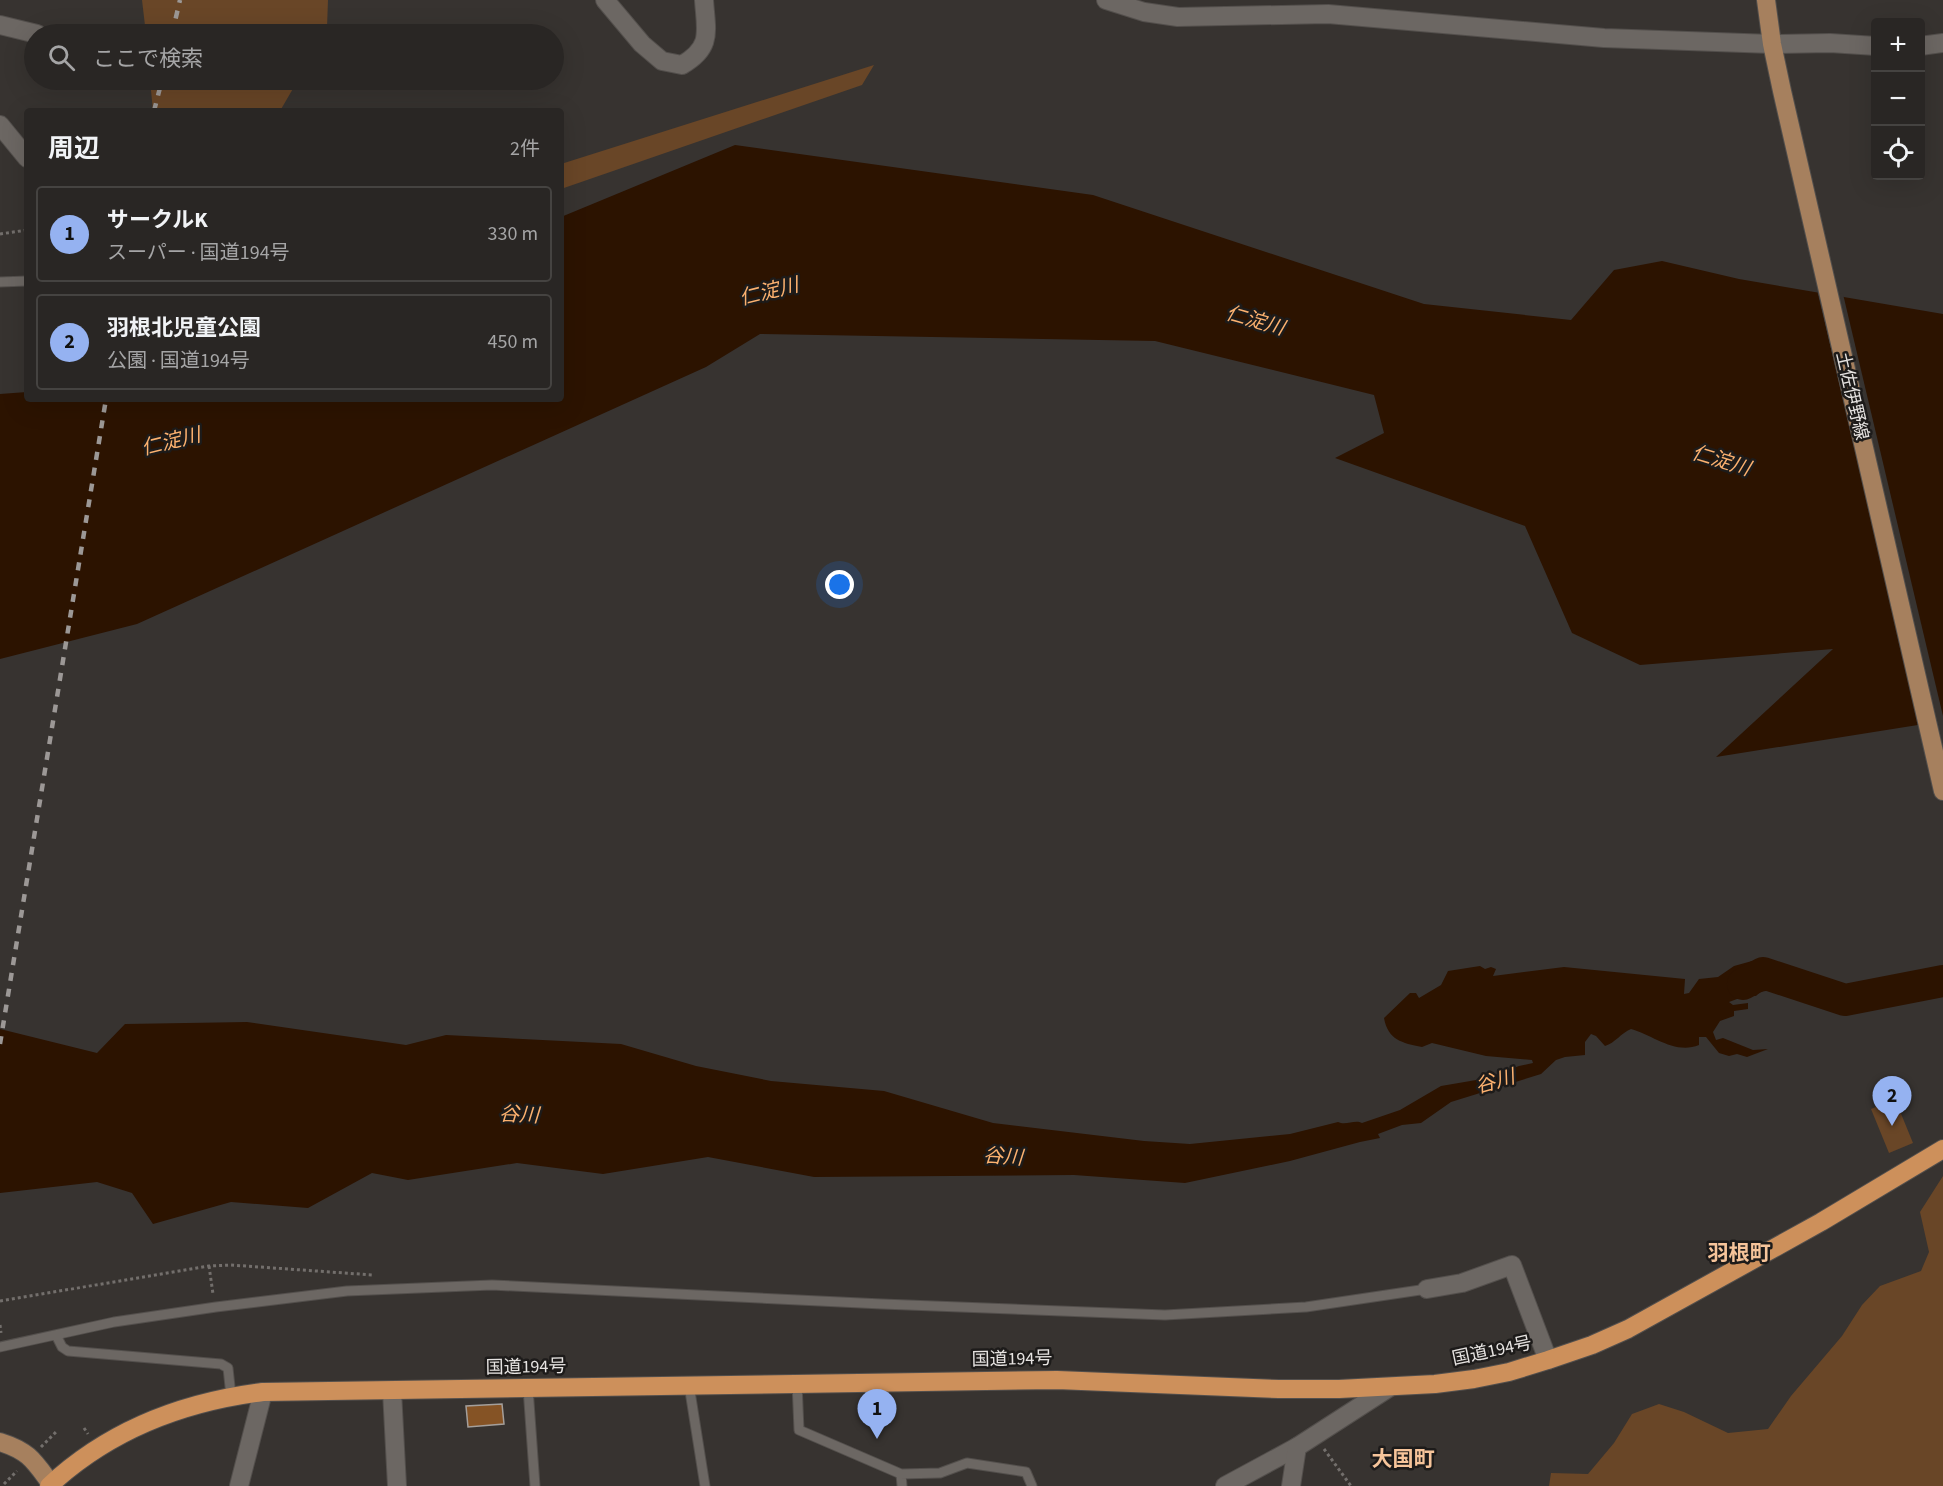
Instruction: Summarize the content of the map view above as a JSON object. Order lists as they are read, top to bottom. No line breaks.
{"streets":{"highway":["国道194号"],"main road":["土佐伊野線"]},"districts":["羽根町","大国町"],"water":["仁淀川","谷川"],"page":{"map_buttons":["+","−"],"search":"ここで検索","heading":["周辺","2件"],"list":[{"mark":"1","name":"サークルK","note":"スーパー · 国道194号","value":"330 m"},{"mark":"2","name":"羽根北児童公園","note":"公園 · 国道194号","value":"450 m"}],"pins":["2","1"]}}
